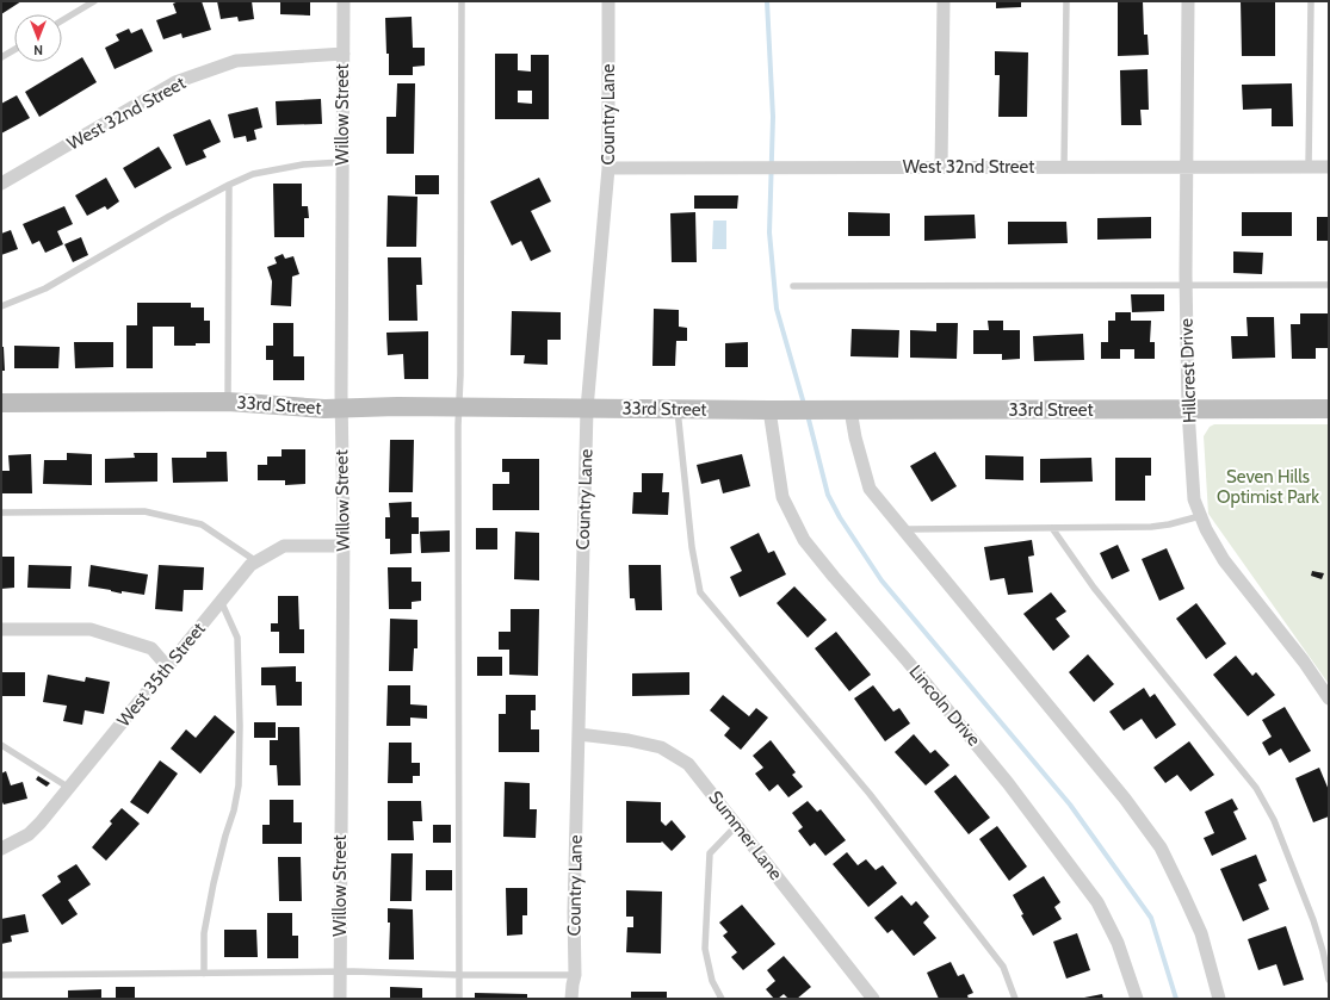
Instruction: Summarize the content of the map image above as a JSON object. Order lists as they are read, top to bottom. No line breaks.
{"streets":{"street":["West 32nd Street","Willow Street","Country Lane","Hillcrest Drive","33rd Street","West 35th Street","Lincoln Drive","Summer Lane"]},"crossings":[["West 32nd Street","Willow Street"],["West 32nd Street","Country Lane"],["West 32nd Street","Hillcrest Drive"],["Willow Street","33rd Street"],["Willow Street","West 35th Street"],["Country Lane","33rd Street"],["Country Lane","Summer Lane"],["Hillcrest Drive","33rd Street"],["33rd Street","Lincoln Drive"]],"parks":["Seven Hills Optimist Park"],"north":"bottom"}
